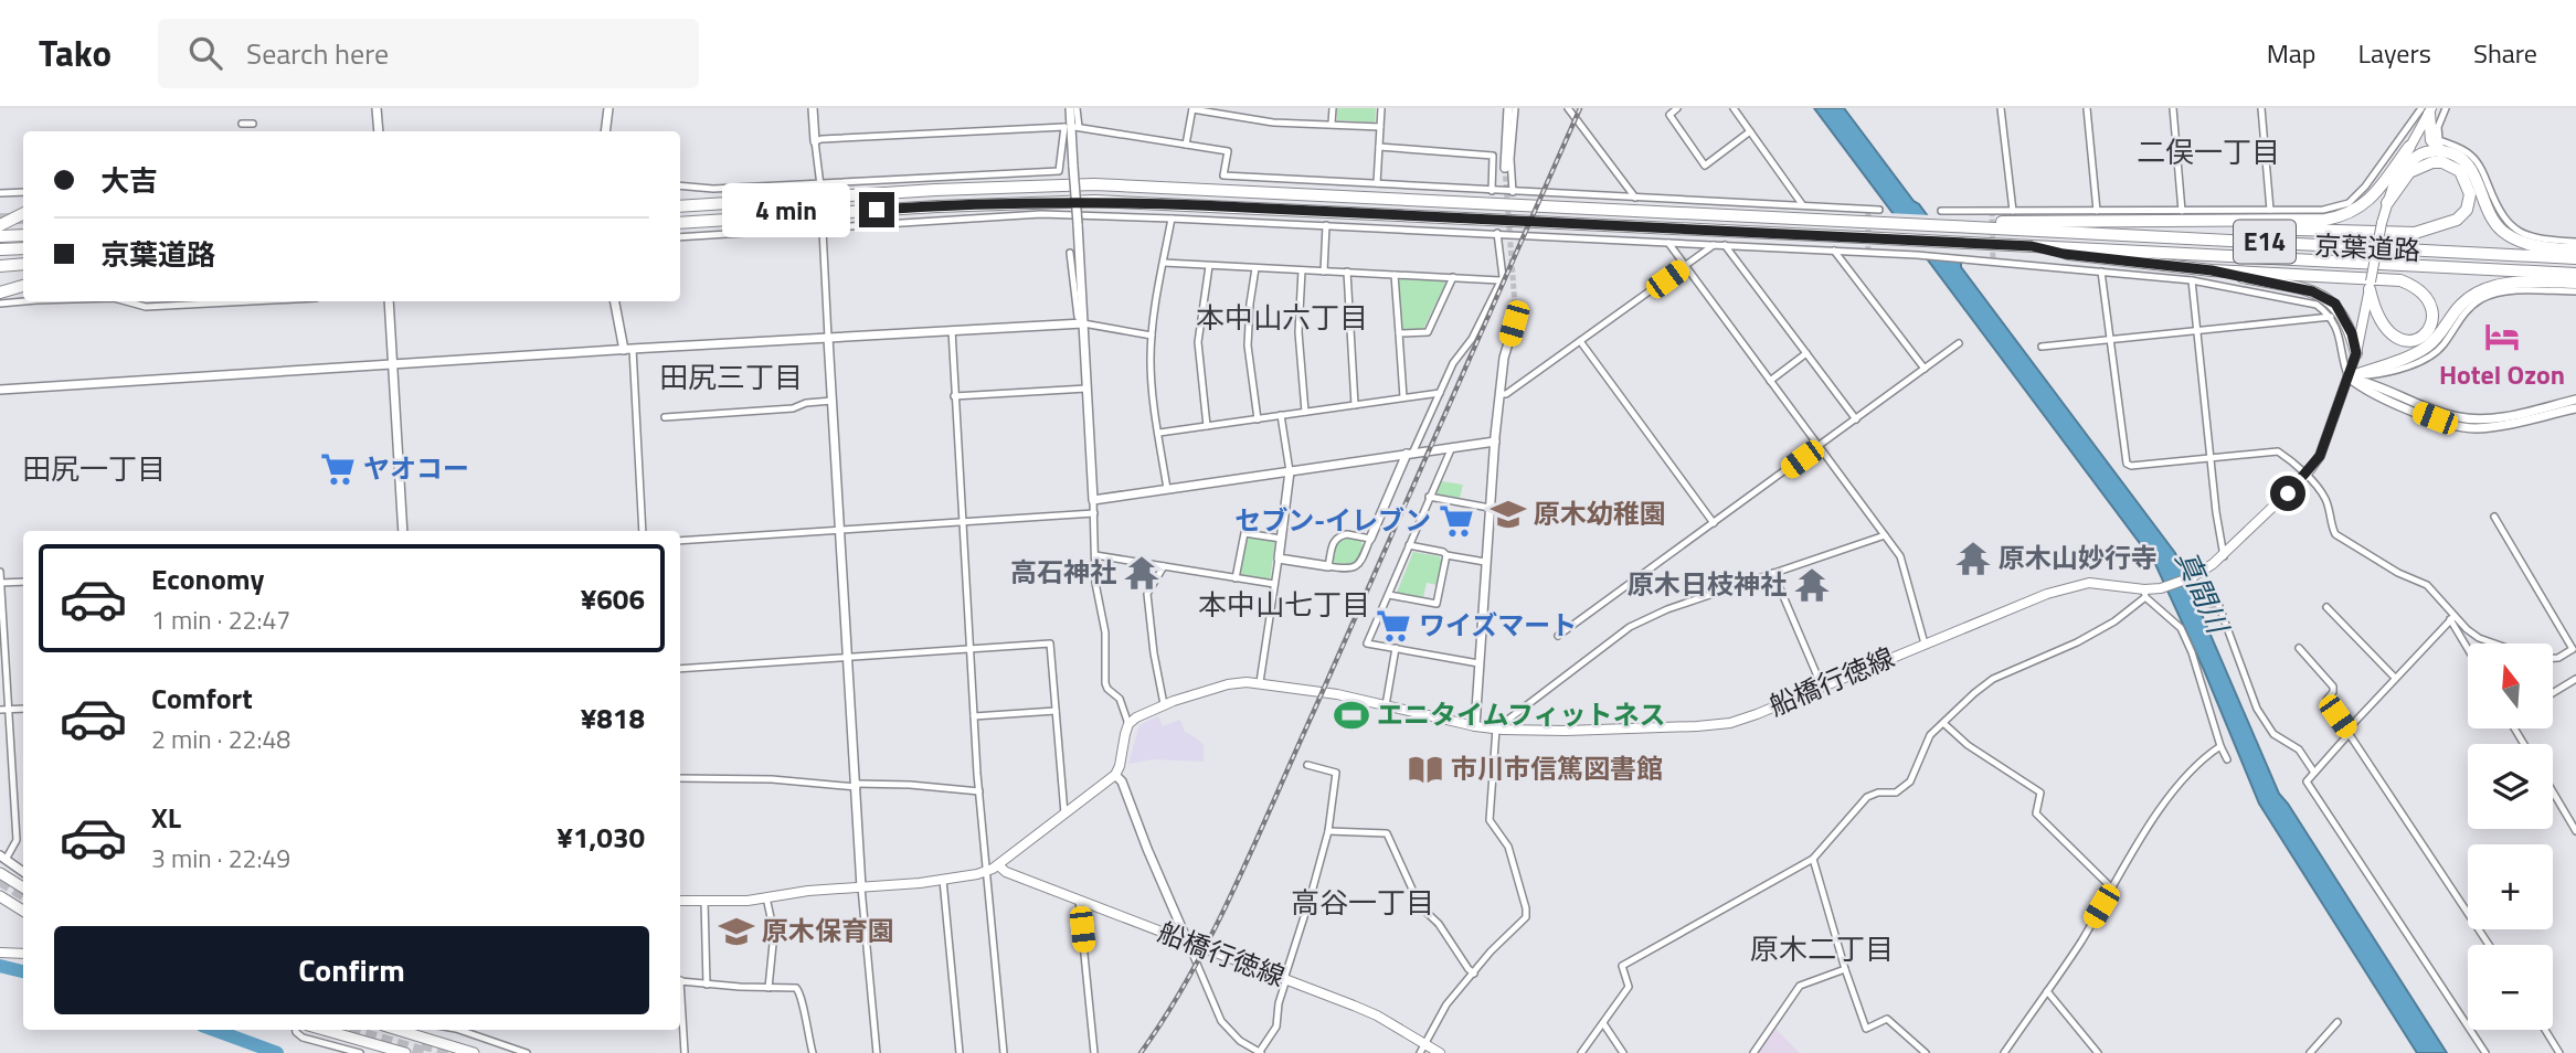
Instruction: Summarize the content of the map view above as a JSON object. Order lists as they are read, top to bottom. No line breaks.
{"streets":{"highway":["E14","京葉道路"],"main road":["船橋行徳線"]},"districts":["二俣一丁目","本中山六丁目","田尻三丁目","田尻一丁目","本中山七丁目","高谷一丁目","原木二丁目"],"water":["真間川"],"places":{"hotel":["Hotel Ozon"],"supermarket":["ヤオコー","セブン-イレブン","ワイズマート"],"school or university":["原木幼稚園","原木保育園"],"temple":["原木山妙行寺","高石神社","原木日枝神社"],"sports":["エニタイムフィットネス"],"library":["市川市信篤図書館"]},"north":"top","page":{"header":"Tako","search":"Search here","nav":["Map","Layers","Share"],"banner":["大吉","京葉道路"],"bubble":"4 min","list":[{"name":"Economy","note":"1 min · 22:47","value":"¥606"},{"name":"Comfort","note":"2 min · 22:48","value":"¥818"},{"name":"XL","note":"3 min · 22:49","value":"¥1,030"}],"map_buttons":["+","−"],"buttons":"Confirm"}}
